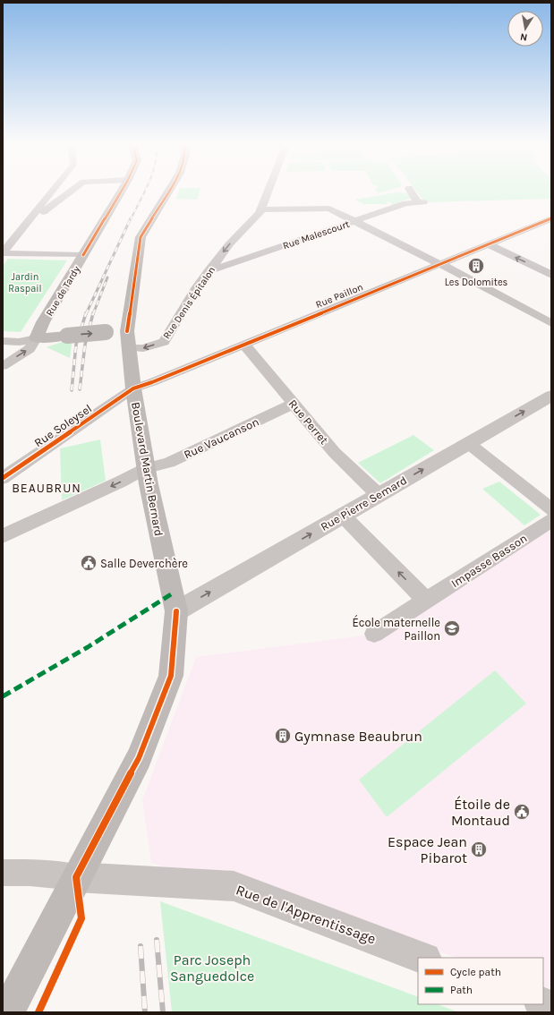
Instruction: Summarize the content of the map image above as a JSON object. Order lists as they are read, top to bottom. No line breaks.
{"streets":{"main road":["Rue de Tardy","Boulevard Martin Bernard"],"street":["Rue Malescourt","Rue Paillon","Rue Denis Épitalon","Rue Perret","Rue Soleysel","Rue Vaucanson","Rue Pierre Semard","Impasse Basson","Rue de l'Apprentissage"]},"crossings":[["Rue Malescourt","Rue Denis Épitalon"],["Rue Paillon","Rue Perret"],["Rue Paillon","Rue Soleysel"],["Rue Paillon","Boulevard Martin Bernard"],["Rue Denis Épitalon","Boulevard Martin Bernard"],["Rue Perret","Rue Vaucanson"],["Rue Perret","Rue Pierre Semard"],["Rue Soleysel","Boulevard Martin Bernard"],["Rue Vaucanson","Boulevard Martin Bernard"],["Boulevard Martin Bernard","Rue Pierre Semard"],["Boulevard Martin Bernard","Rue de l'Apprentissage"]],"one_way":["Rue Denis Épitalon","Rue Vaucanson","Rue Pierre Semard"],"districts":["BEAUBRUN"],"parks":["Jardin Raspail","Parc Joseph Sanguedolce"],"places":{"building":["Les Dolomites","Gymnase Beaubrun","Espace Jean Pibarot"],"public building":["Salle Deverchère","Étoile de Montaud"],"school or university":["École maternelle Paillon"]},"legend":["Cycle path","Path"],"north":"bottom"}
